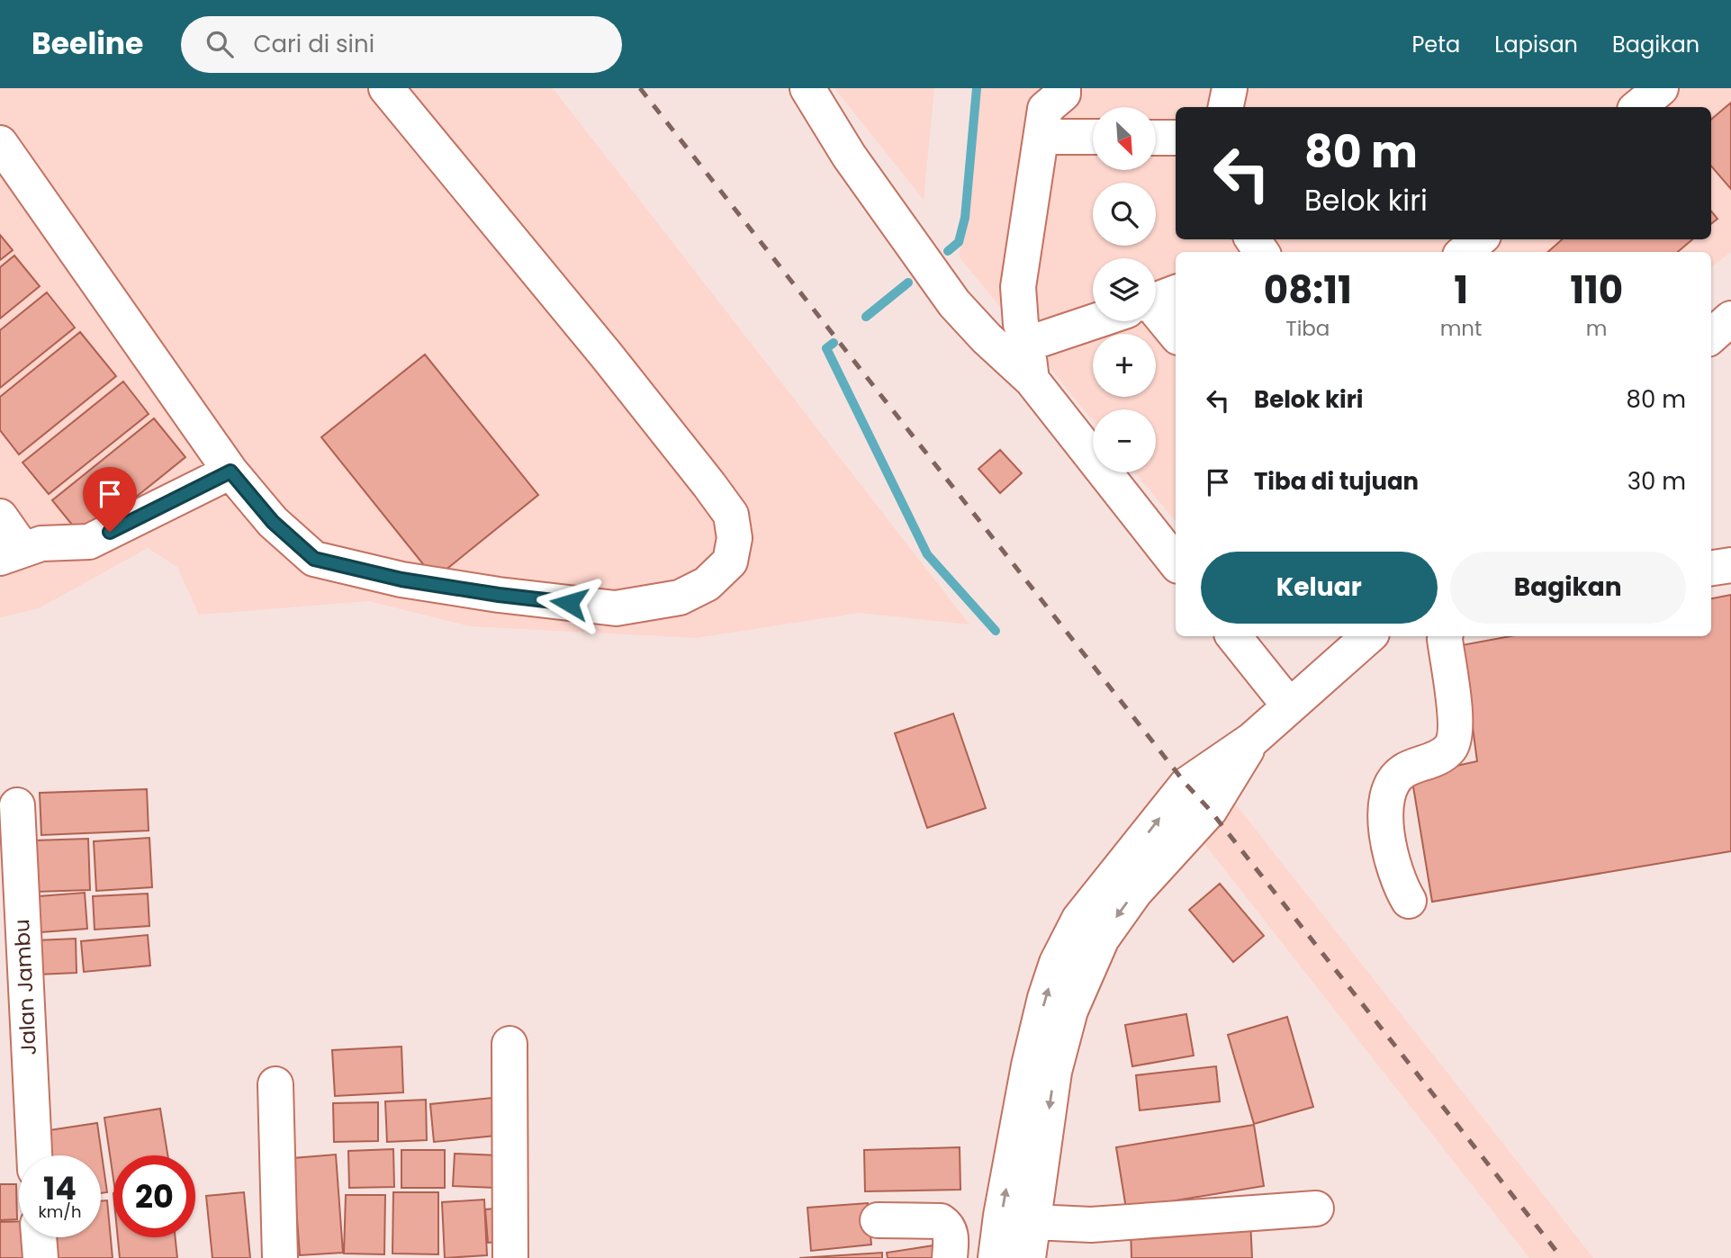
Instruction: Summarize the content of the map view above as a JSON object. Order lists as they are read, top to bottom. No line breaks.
{"streets":{"street":["Jalan Jambu"]},"north":"bottom right","page":{"header":"Beeline","search":"Cari di sini","nav":["Peta","Lapisan","Bagikan"],"map_buttons":["+","−"],"turn":["80 m","Belok kiri"],"eta":["08:11","Tiba","1","mnt","110","m"],"list":[{"name":"Belok kiri","value":"80 m"},{"name":"Tiba di tujuan","value":"30 m"}],"buttons":["Keluar","Bagikan"],"speed":"14 km/h","limit":"20"}}
